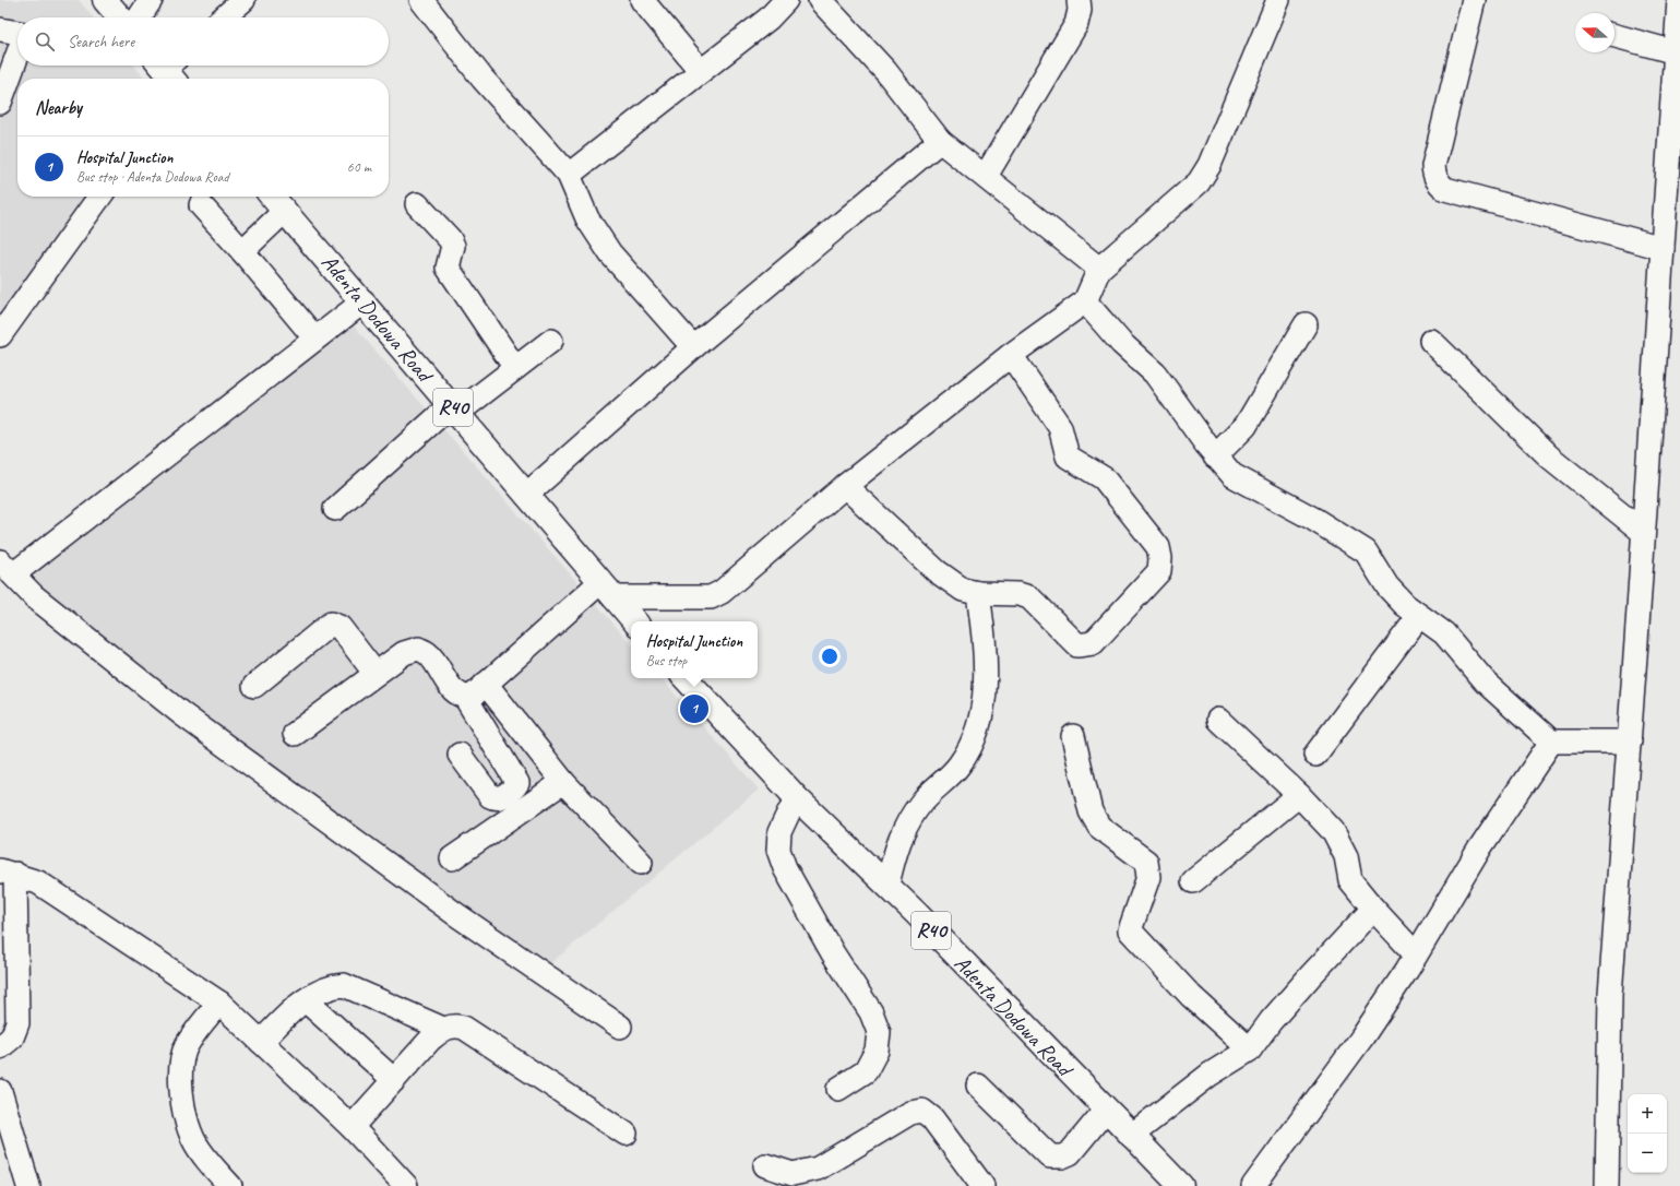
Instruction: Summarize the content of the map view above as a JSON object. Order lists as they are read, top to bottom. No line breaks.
{"streets":{"main road":["Adenta Dodowa Road","R40"]},"north":"left","page":{"search":"Search here","heading":"Nearby","list":[{"mark":"1","name":"Hospital Junction","note":"Bus stop · Adenta Dodowa Road","value":"60 m"}],"popup":["Hospital Junction","Bus stop"],"pins":"1","map_buttons":["+","−"]}}
